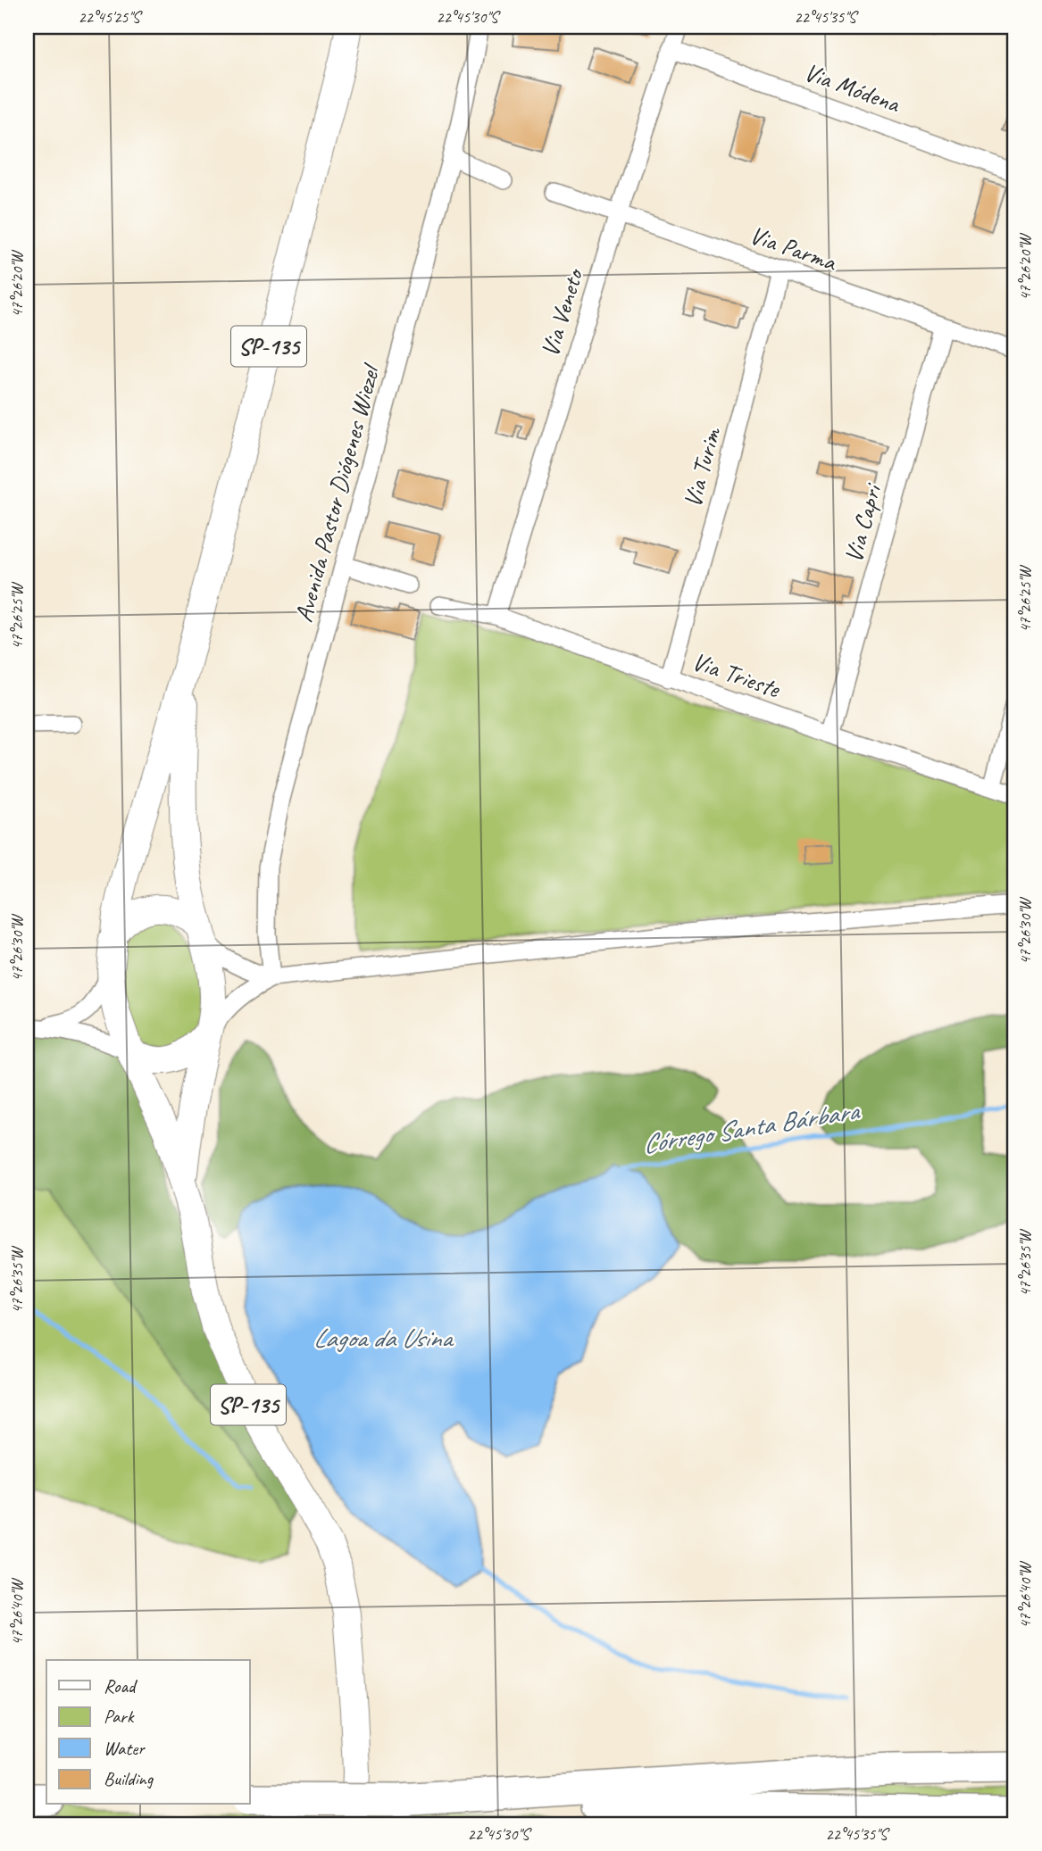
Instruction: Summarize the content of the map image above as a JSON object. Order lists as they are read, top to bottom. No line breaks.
{"streets":{"main road":["SP-135"],"street":["Via Módena","Via Parma","Via Veneto","Via Turim","Avenida Pastor Diógenes Wiezel","Via Capri","Via Trieste"]},"crossings":[["Via Módena","Via Veneto"],["Via Parma","Via Veneto"],["Via Parma","Via Turim"],["Via Parma","Via Capri"],["Via Veneto","Via Trieste"],["Via Turim","Via Trieste"],["Via Capri","Via Trieste"]],"water":["Córrego Santa Bárbara","Lagoa da Usina"],"legend":["Road","Park","Water","Building"],"coordinates":["22°45'25\"S","22°45'30\"S","22°45'35\"S","47°26'20\"W","47°26'25\"W","47°26'30\"W","47°26'35\"W","47°26'40\"W"]}
